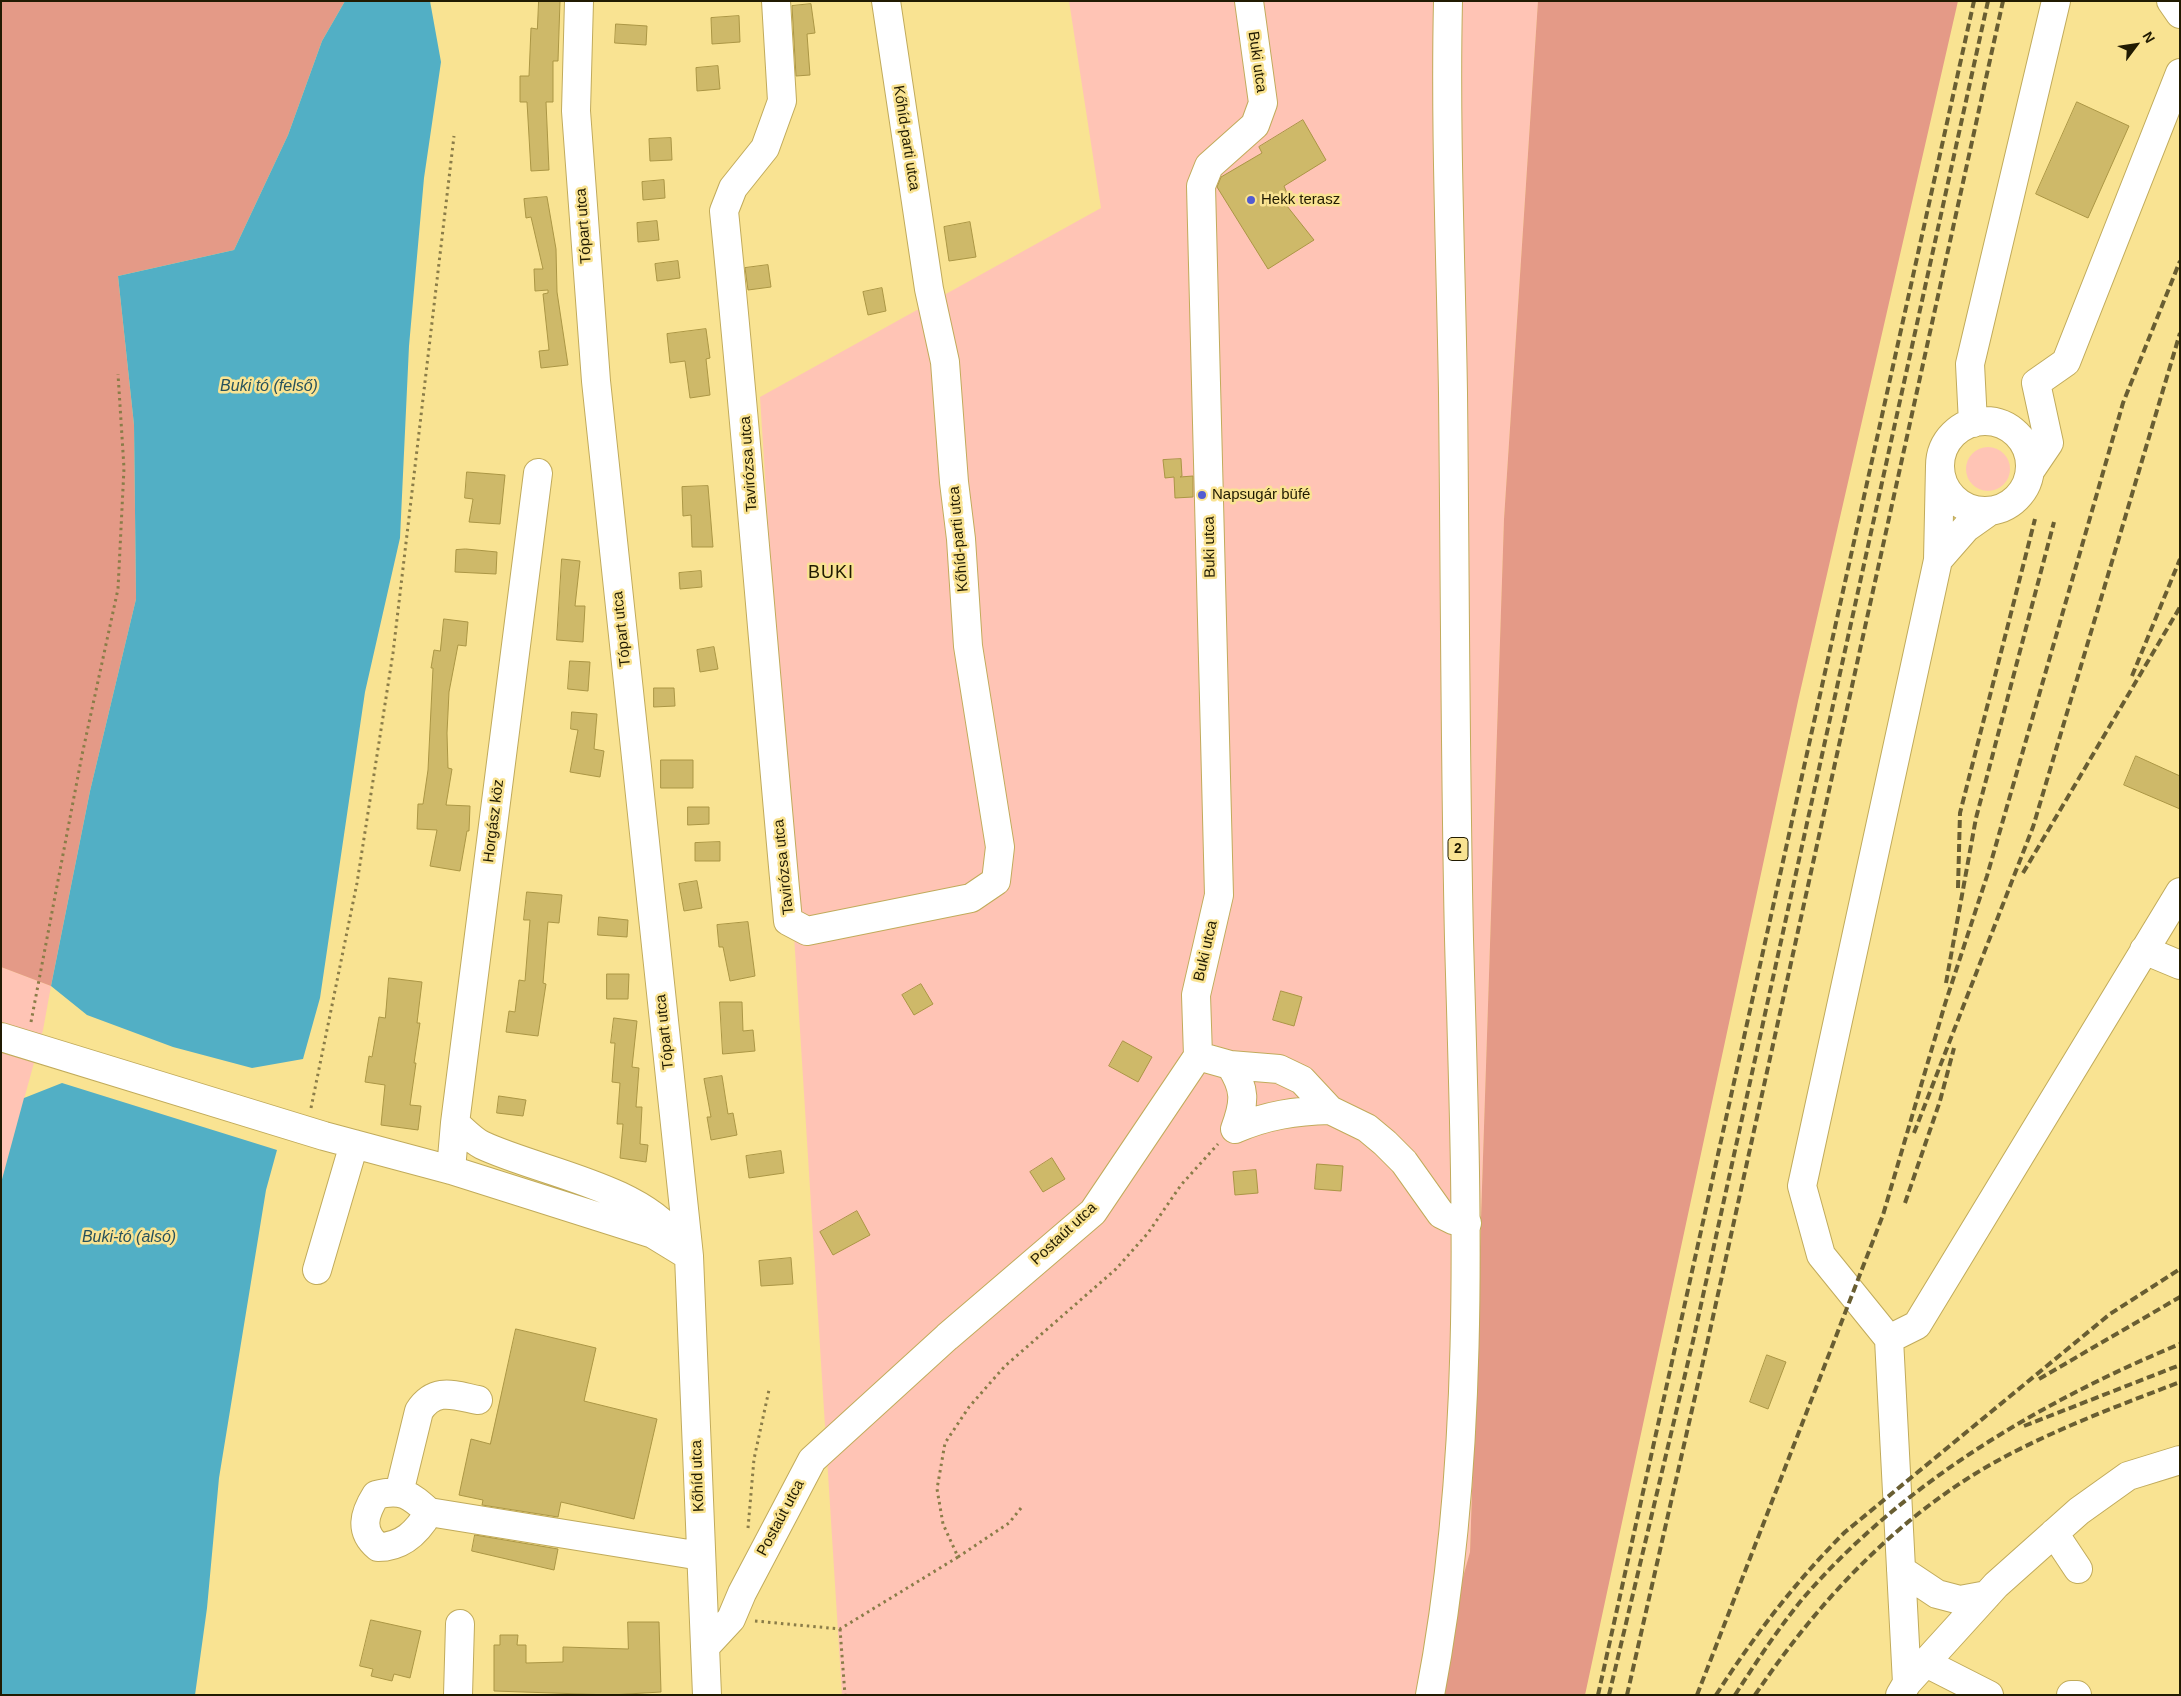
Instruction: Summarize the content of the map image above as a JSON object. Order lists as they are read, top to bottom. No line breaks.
{"streets":{"street":["Buki utca","Kőhíd-parti utca","Tópart utca","Tavirózsa utca","Horgász köz","2","Postaút utca","Kőhíd utca"]},"crossings":[["Buki utca","Postaút utca"],["Kőhíd-parti utca","Tavirózsa utca"],["Tópart utca","Kőhíd utca"],["Postaút utca","Kőhíd utca"]],"districts":["BUKI"],"water":["Buki tó (felső)","Buki-tó (alsó)"],"places":["Hekk terasz","Napsugár büfé"],"north":"top right"}
